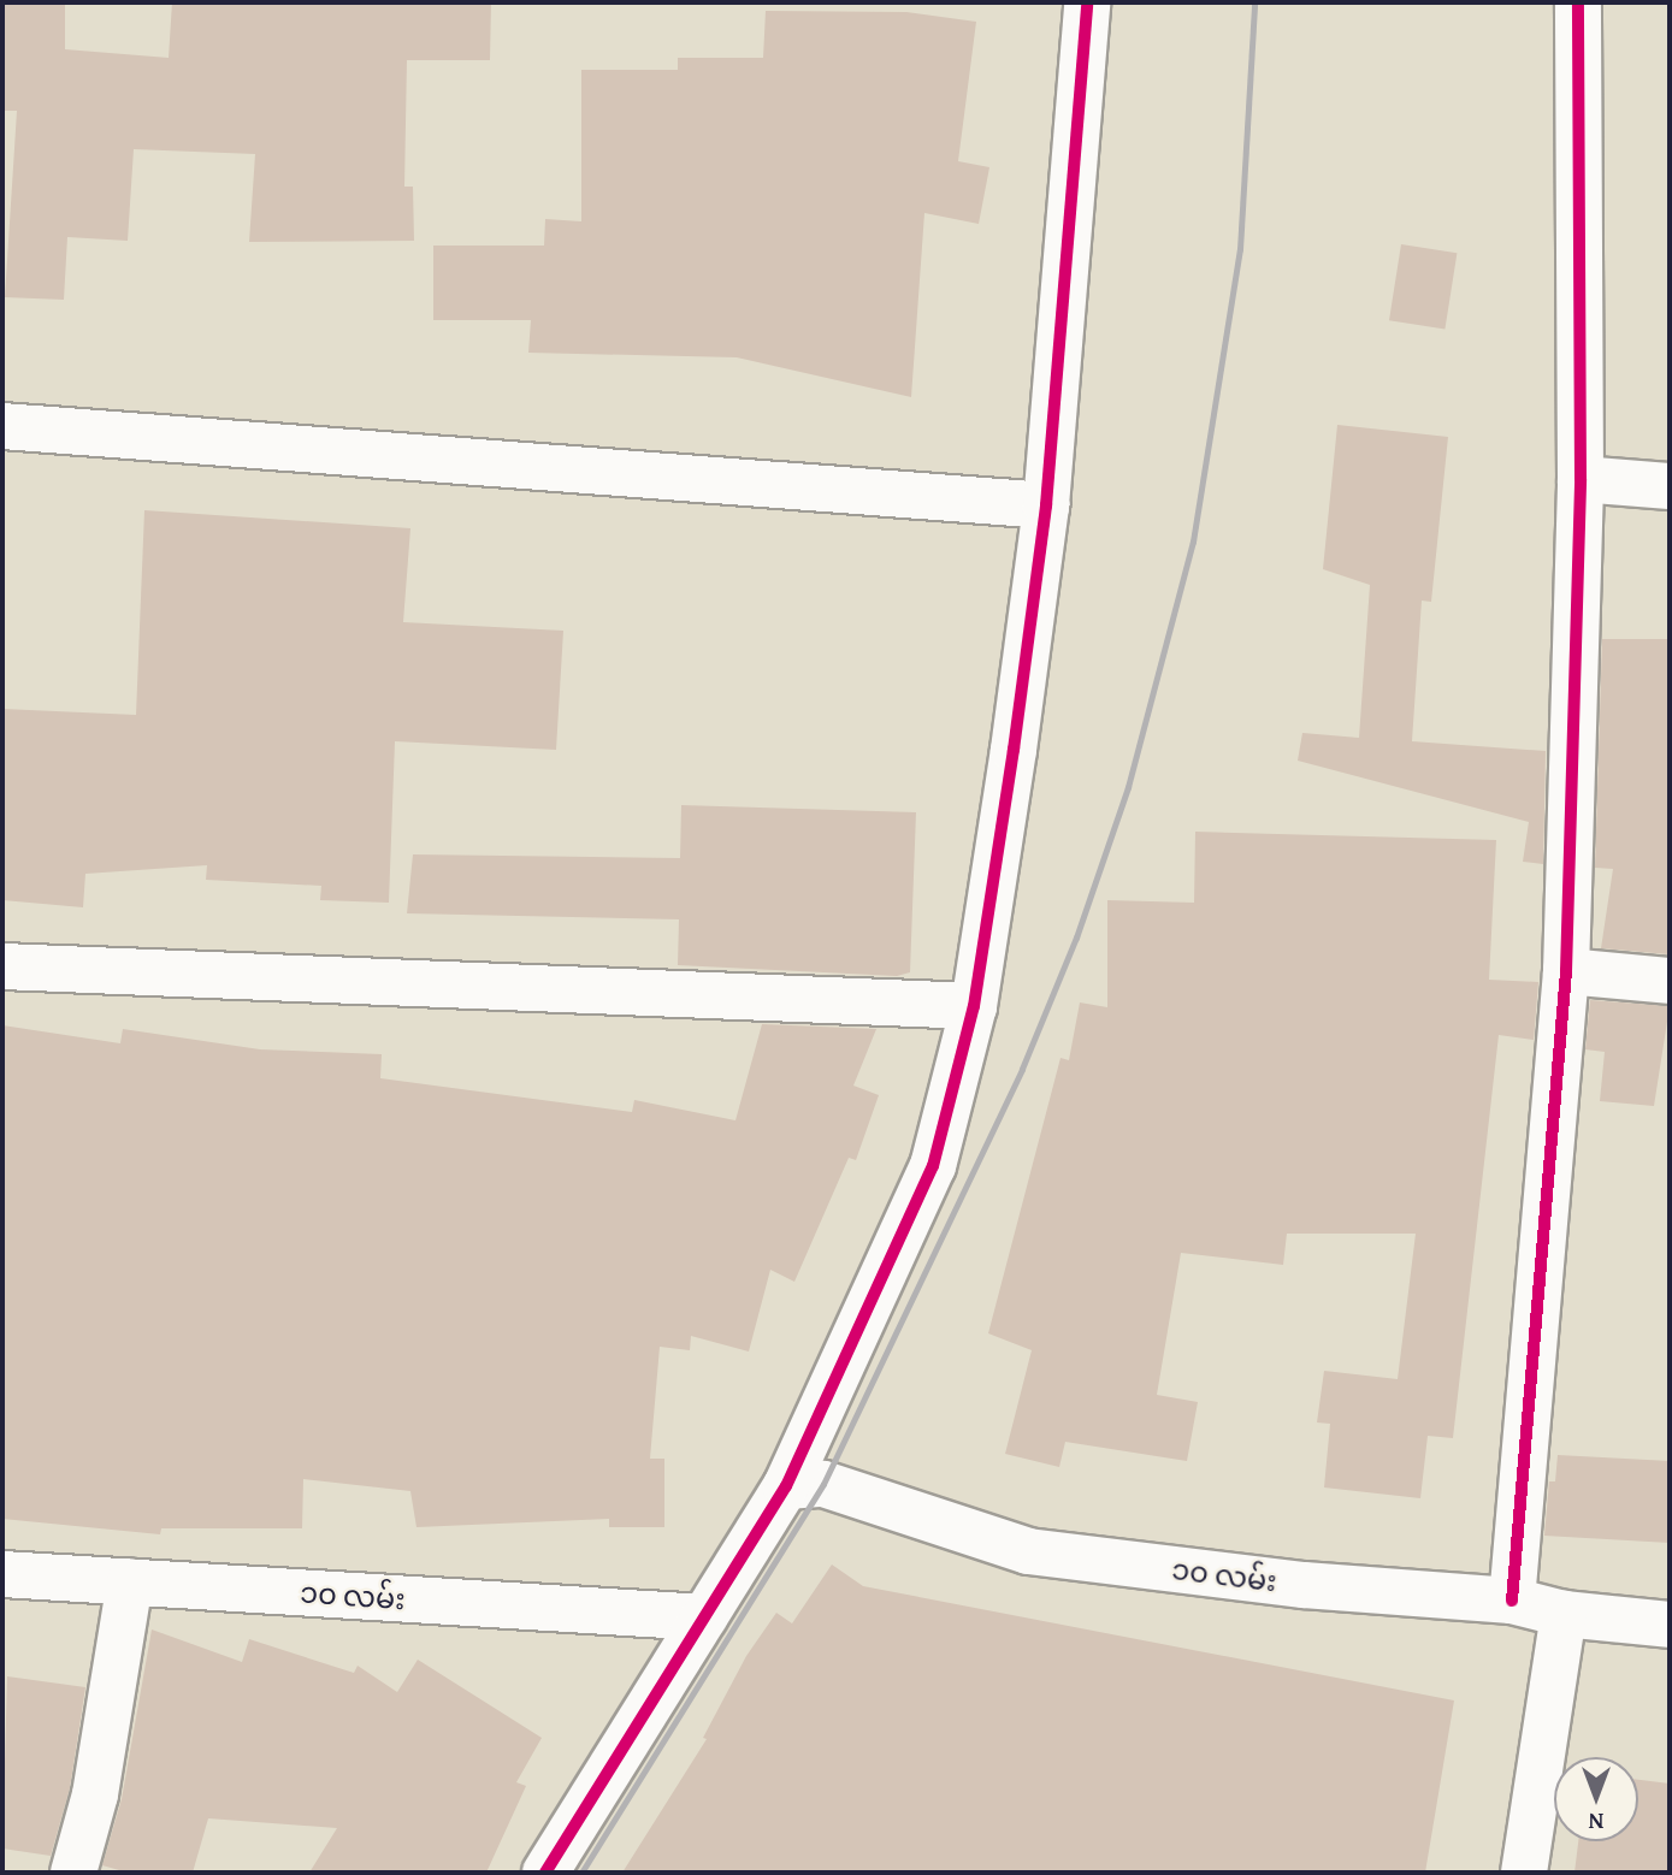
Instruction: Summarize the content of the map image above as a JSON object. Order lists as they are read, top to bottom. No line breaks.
{"streets":{"street":["၁၀ လမ်း"]},"north":"bottom"}
